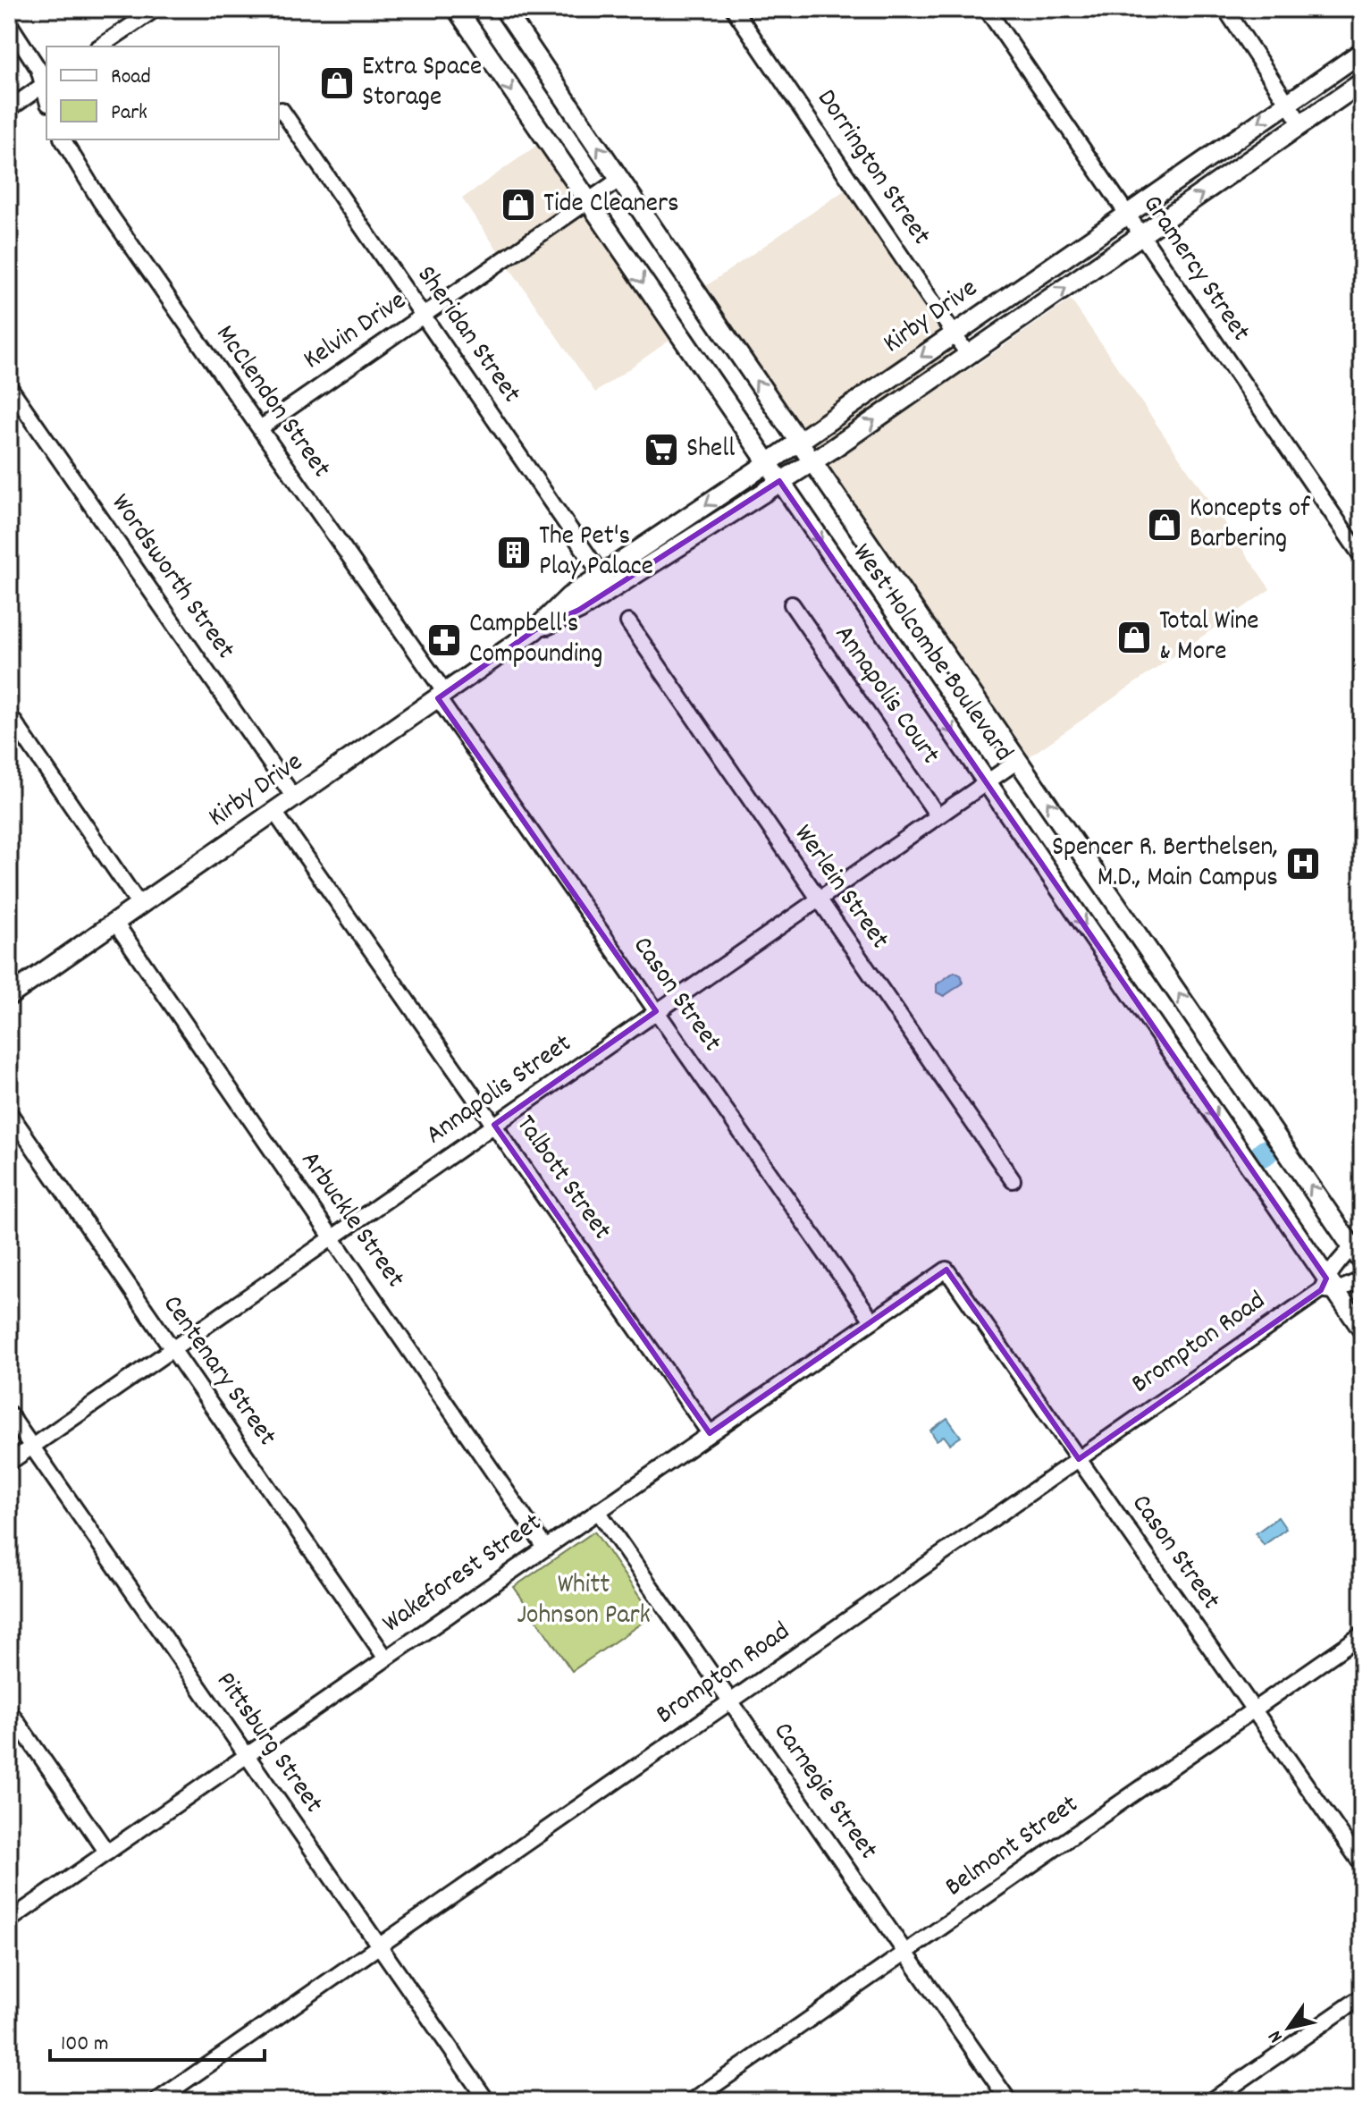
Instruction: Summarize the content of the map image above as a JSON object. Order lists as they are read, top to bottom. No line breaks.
{"streets":{"main road":["Kirby Drive","West Holcombe Boulevard"],"street":["Dorrington Street","Gramercy Street","Kelvin Drive","Sheridan Street","McClendon Street","Wordsworth Street","Annapolis Court","Werlein Street","Cason Street","Annapolis Street","Talbott Street","Arbuckle Street","Brompton Road","Centenary Street","Wakeforest Street","Pittsburg Street","Carnegie Street","Belmont Street"]},"crossings":[["Dorrington Street","Kirby Drive"],["Gramercy Street","Kirby Drive"],["Kirby Drive","Sheridan Street"],["Kirby Drive","McClendon Street"],["Kirby Drive","Wordsworth Street"],["Kirby Drive","West Holcombe Boulevard"],["Kirby Drive","Cason Street"],["Kirby Drive","Talbott Street"],["Kirby Drive","Arbuckle Street"],["Kelvin Drive","Sheridan Street"],["Kelvin Drive","McClendon Street"],["Kelvin Drive","West Holcombe Boulevard"],["McClendon Street","Cason Street"],["West Holcombe Boulevard","Annapolis Street"],["West Holcombe Boulevard","Brompton Road"],["Annapolis Court","Annapolis Street"],["Werlein Street","Annapolis Street"],["Cason Street","Annapolis Street"],["Cason Street","Brompton Road"],["Cason Street","Wakeforest Street"],["Cason Street","Belmont Street"],["Annapolis Street","Talbott Street"],["Annapolis Street","Arbuckle Street"],["Annapolis Street","Centenary Street"],["Annapolis Street","Pittsburg Street"],["Talbott Street","Wakeforest Street"],["Arbuckle Street","Wakeforest Street"],["Brompton Road","Pittsburg Street"],["Brompton Road","Carnegie Street"],["Centenary Street","Wakeforest Street"],["Wakeforest Street","Pittsburg Street"],["Wakeforest Street","Carnegie Street"],["Carnegie Street","Belmont Street"]],"parks":["Whitt Johnson Park"],"places":{"shop":["Extra Space Storage","Tide Cleaners","Koncepts of Barbering","Total Wine & More"],"supermarket":["Shell"],"building":["The Pet's Play Palace"],"pharmacy":["Campbell's Compounding"],"hospital":["Spencer R. Berthelsen, M.D., Main Campus"]},"legend":["Road","Park"],"scale_bar":"100 m","north":"bottom left"}
